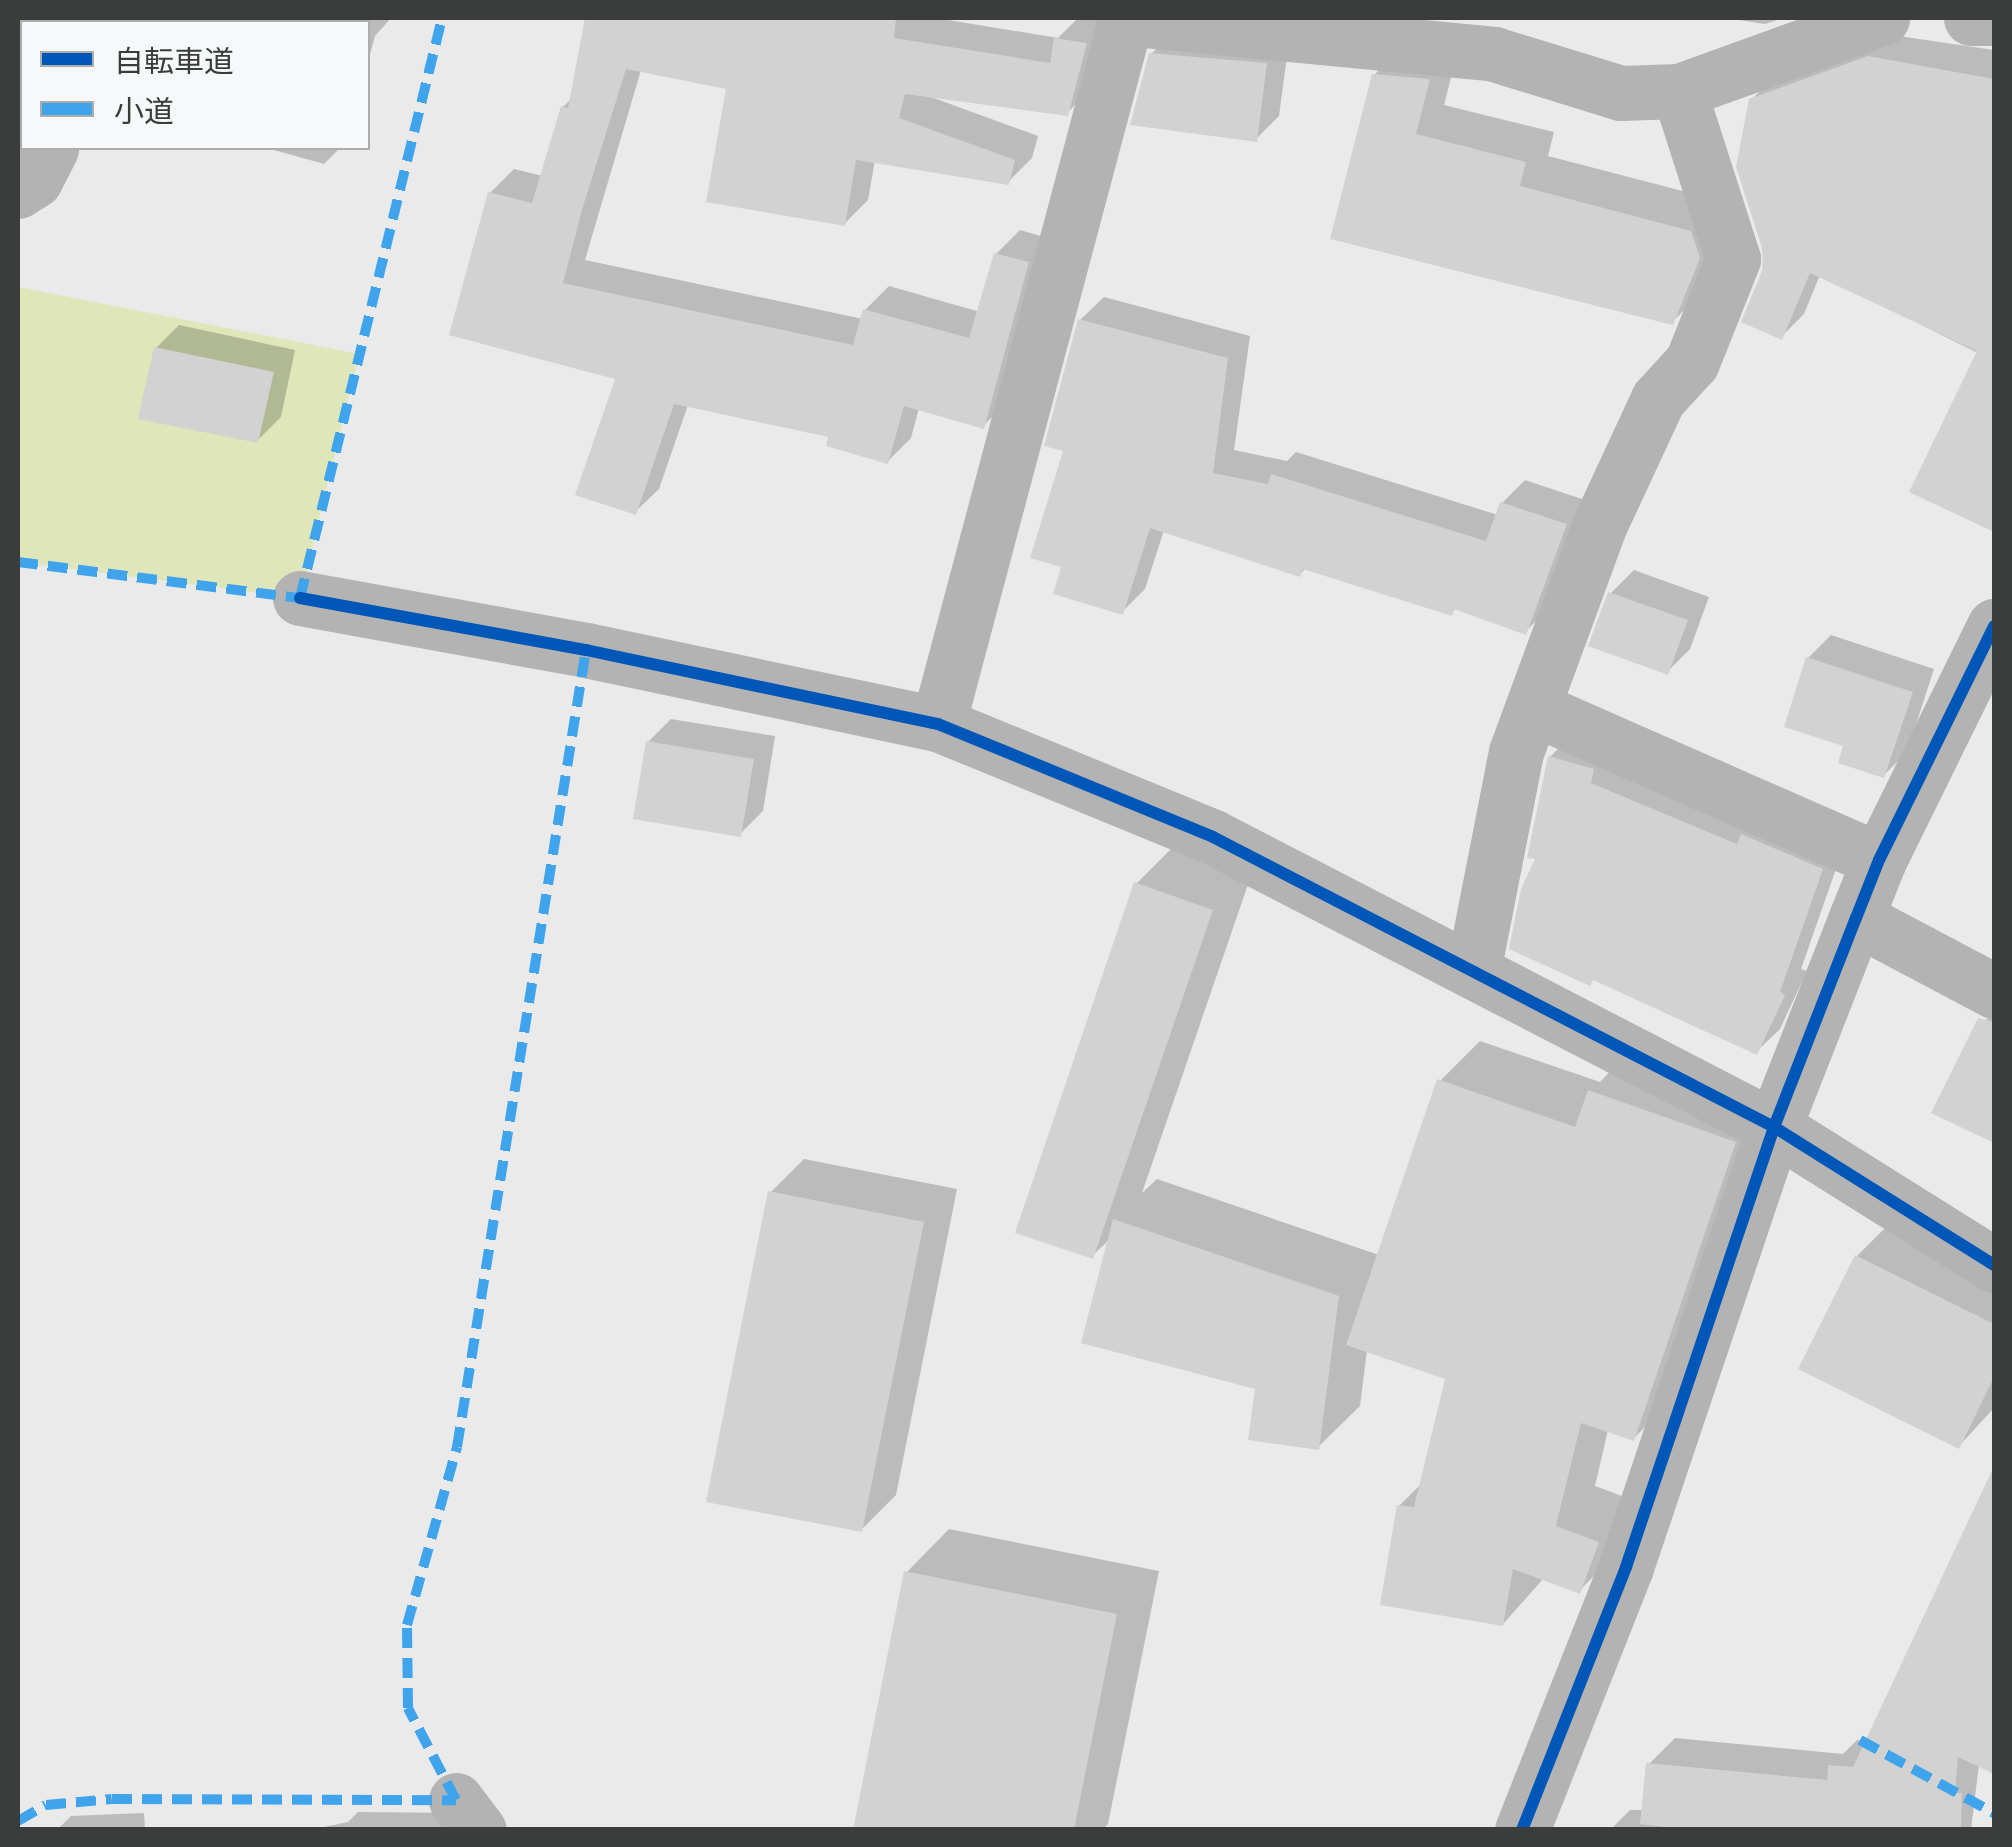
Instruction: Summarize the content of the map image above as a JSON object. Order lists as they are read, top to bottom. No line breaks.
{"legend":["自転車道","小道"]}
